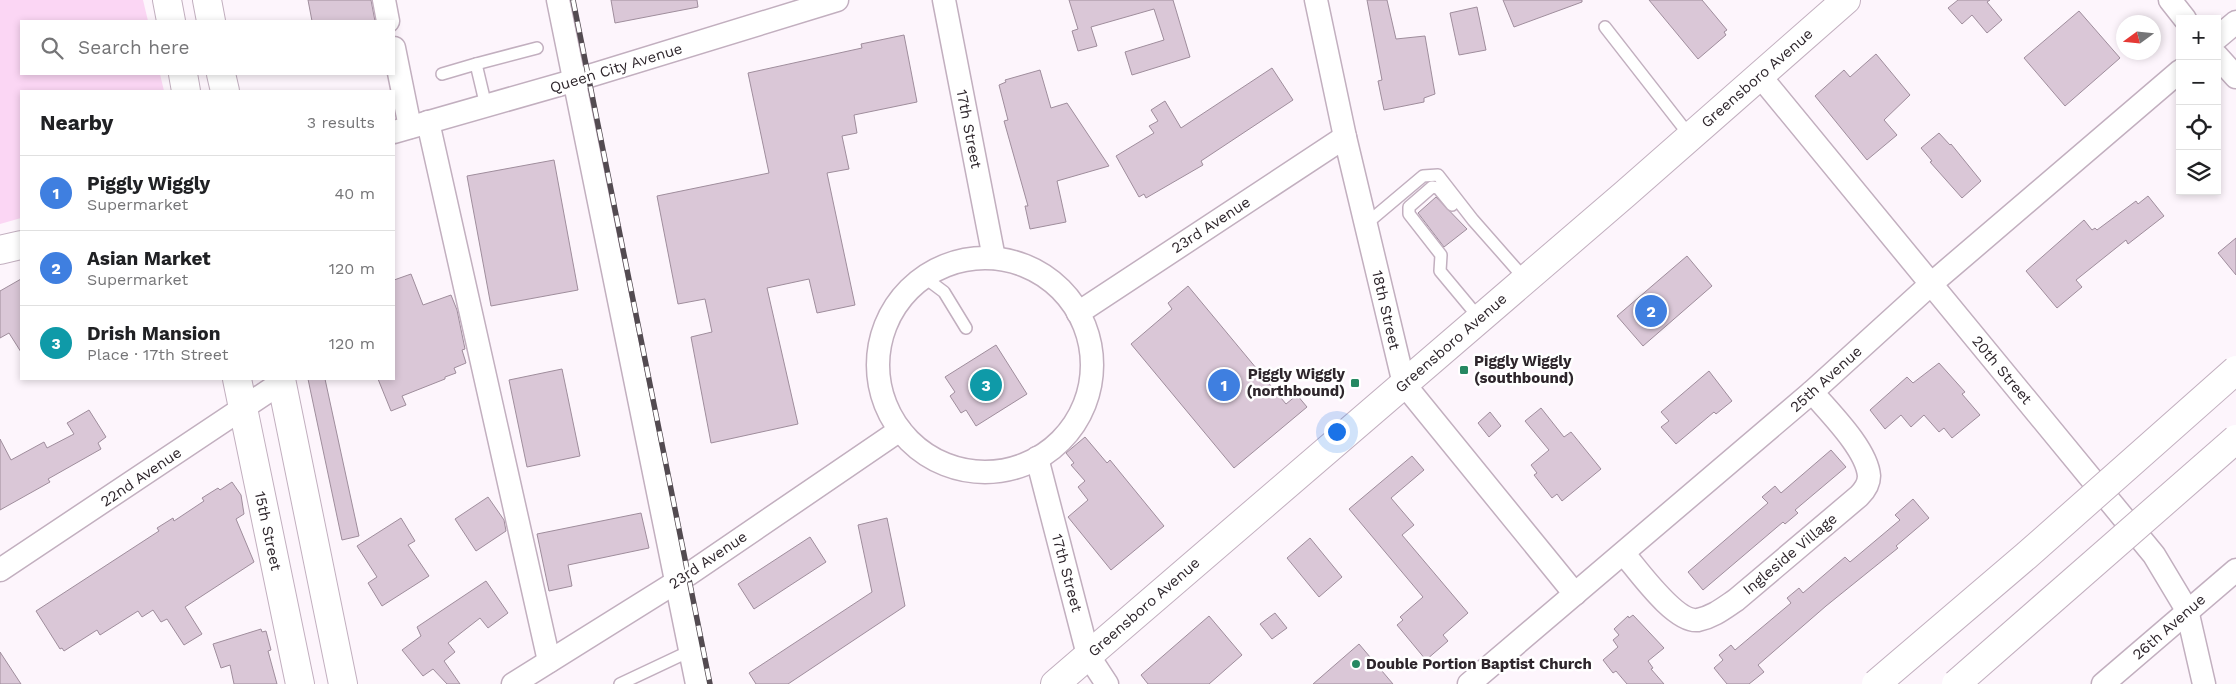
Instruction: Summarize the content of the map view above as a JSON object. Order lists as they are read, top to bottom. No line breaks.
{"streets":{"main road":["Greensboro Avenue","15th Street"],"street":["Queen City Avenue","17th Street","23rd Avenue","18th Street","20th Street","25th Avenue","22nd Avenue","Ingleside Village","26th Avenue"]},"crossings":[["Greensboro Avenue","17th Street"],["Greensboro Avenue","18th Street"],["Greensboro Avenue","20th Street"],["23rd Avenue","18th Street"],["18th Street","25th Avenue"],["20th Street","25th Avenue"],["20th Street","26th Avenue"],["25th Avenue","Ingleside Village"],["22nd Avenue","15th Street"]],"places":{"transit":["Piggly Wiggly (southbound)","Piggly Wiggly (northbound)"],"other":["Double Portion Baptist Church"]},"north":"left","page":{"map_buttons":["+","−"],"search":"Search here","heading":["Nearby","3 results"],"list":[{"mark":"1","name":"Piggly Wiggly","note":"Supermarket","value":"40 m"},{"mark":"2","name":"Asian Market","note":"Supermarket","value":"120 m"},{"mark":"3","name":"Drish Mansion","note":"Place · 17th Street","value":"120 m"}],"pins":["2","1","3"]}}
